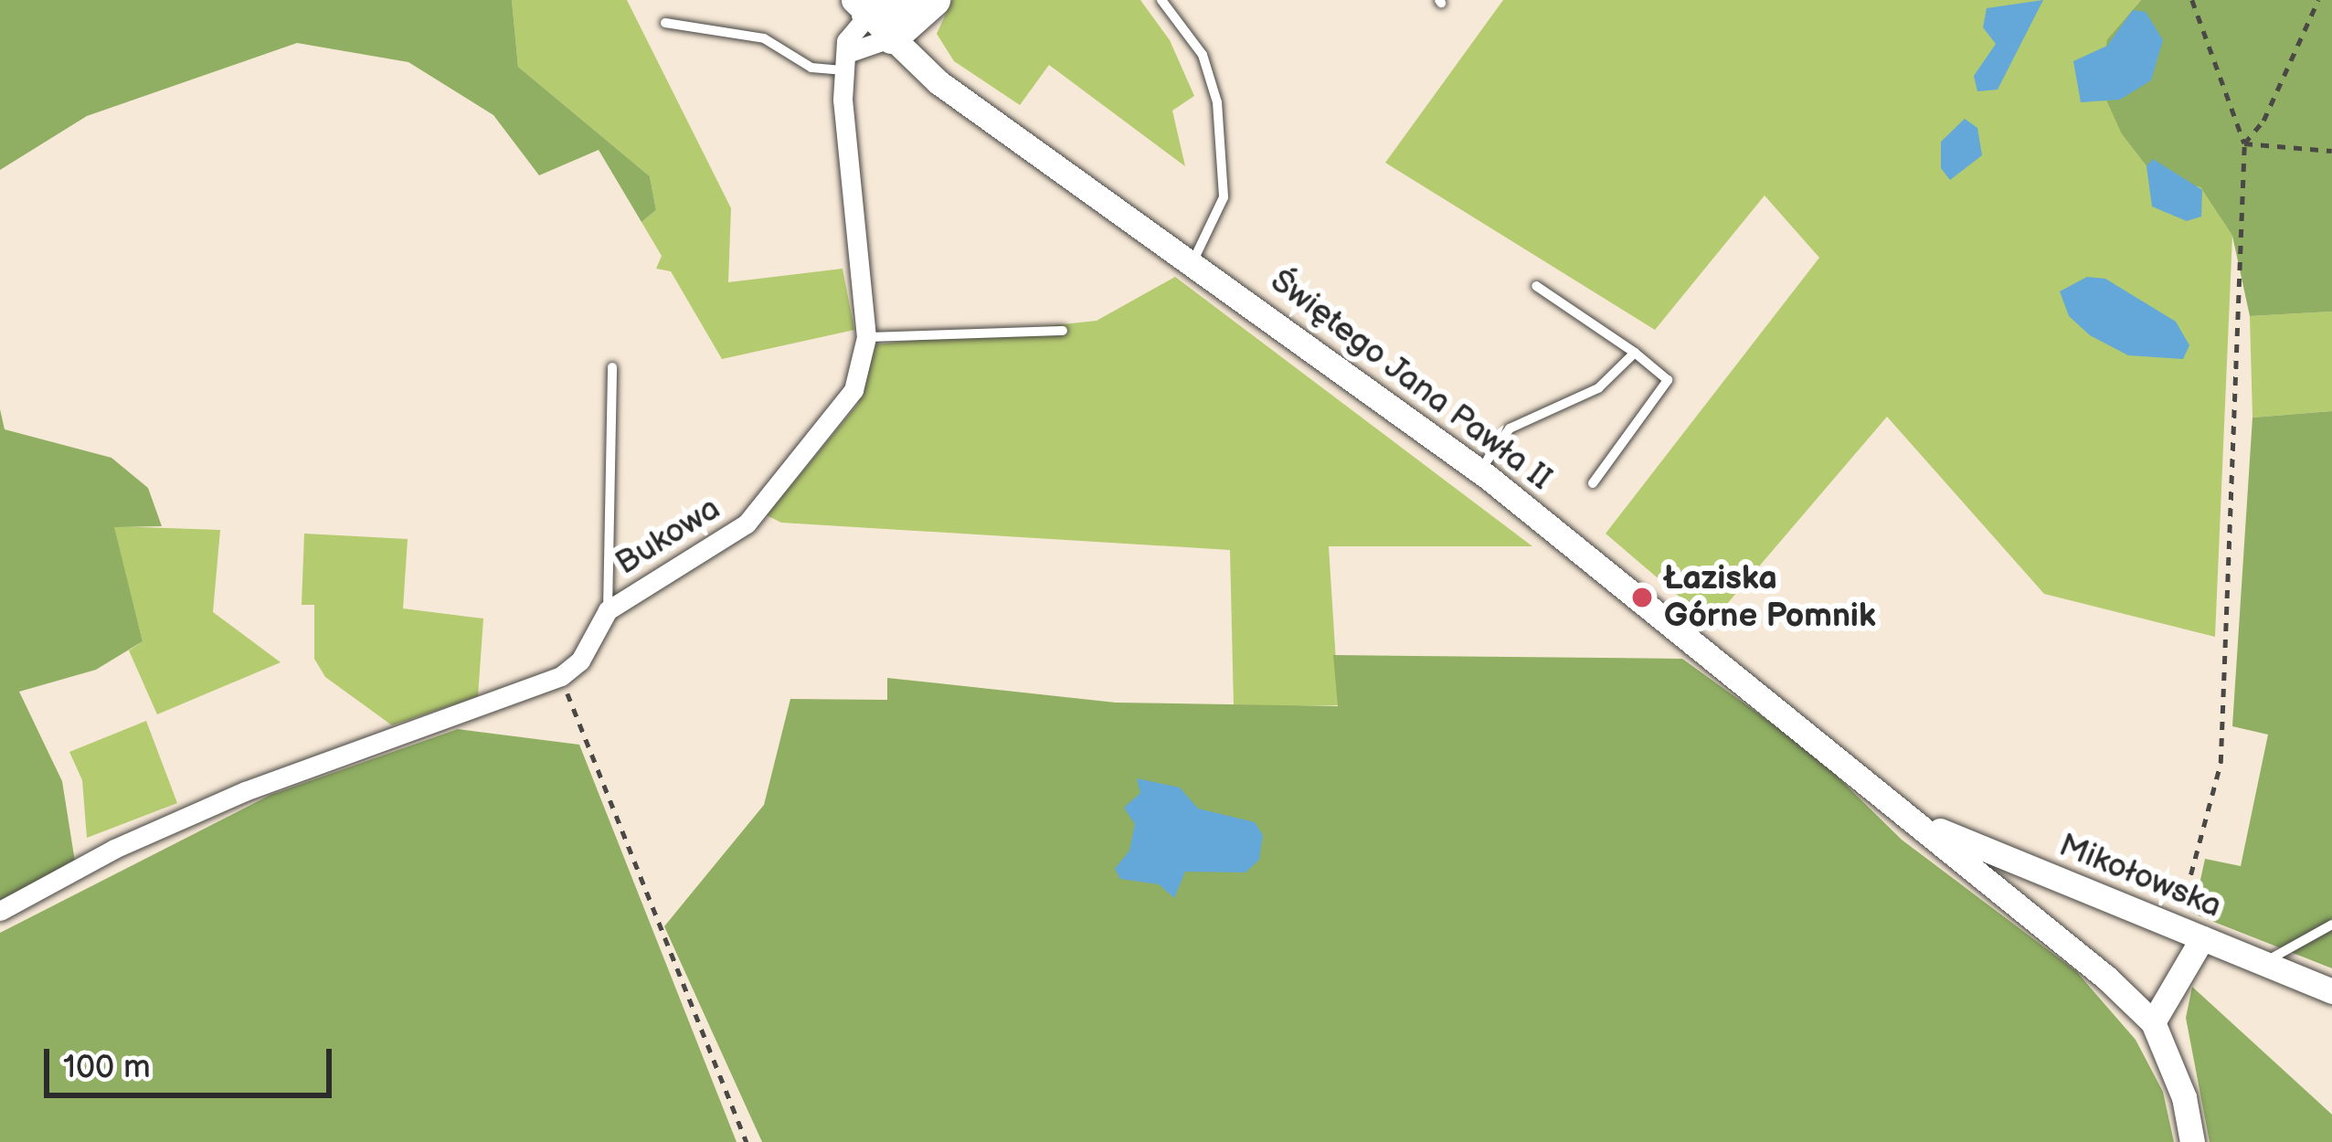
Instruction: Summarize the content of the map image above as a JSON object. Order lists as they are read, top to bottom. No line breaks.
{"streets":{"street":["Świętego Jana Pawła II","Bukowa","Mikołowska"]},"crossings":[["Świętego Jana Pawła II","Bukowa"],["Świętego Jana Pawła II","Mikołowska"]],"places":["Łaziska Górne Pomnik"],"scale_bar":"100 m"}
